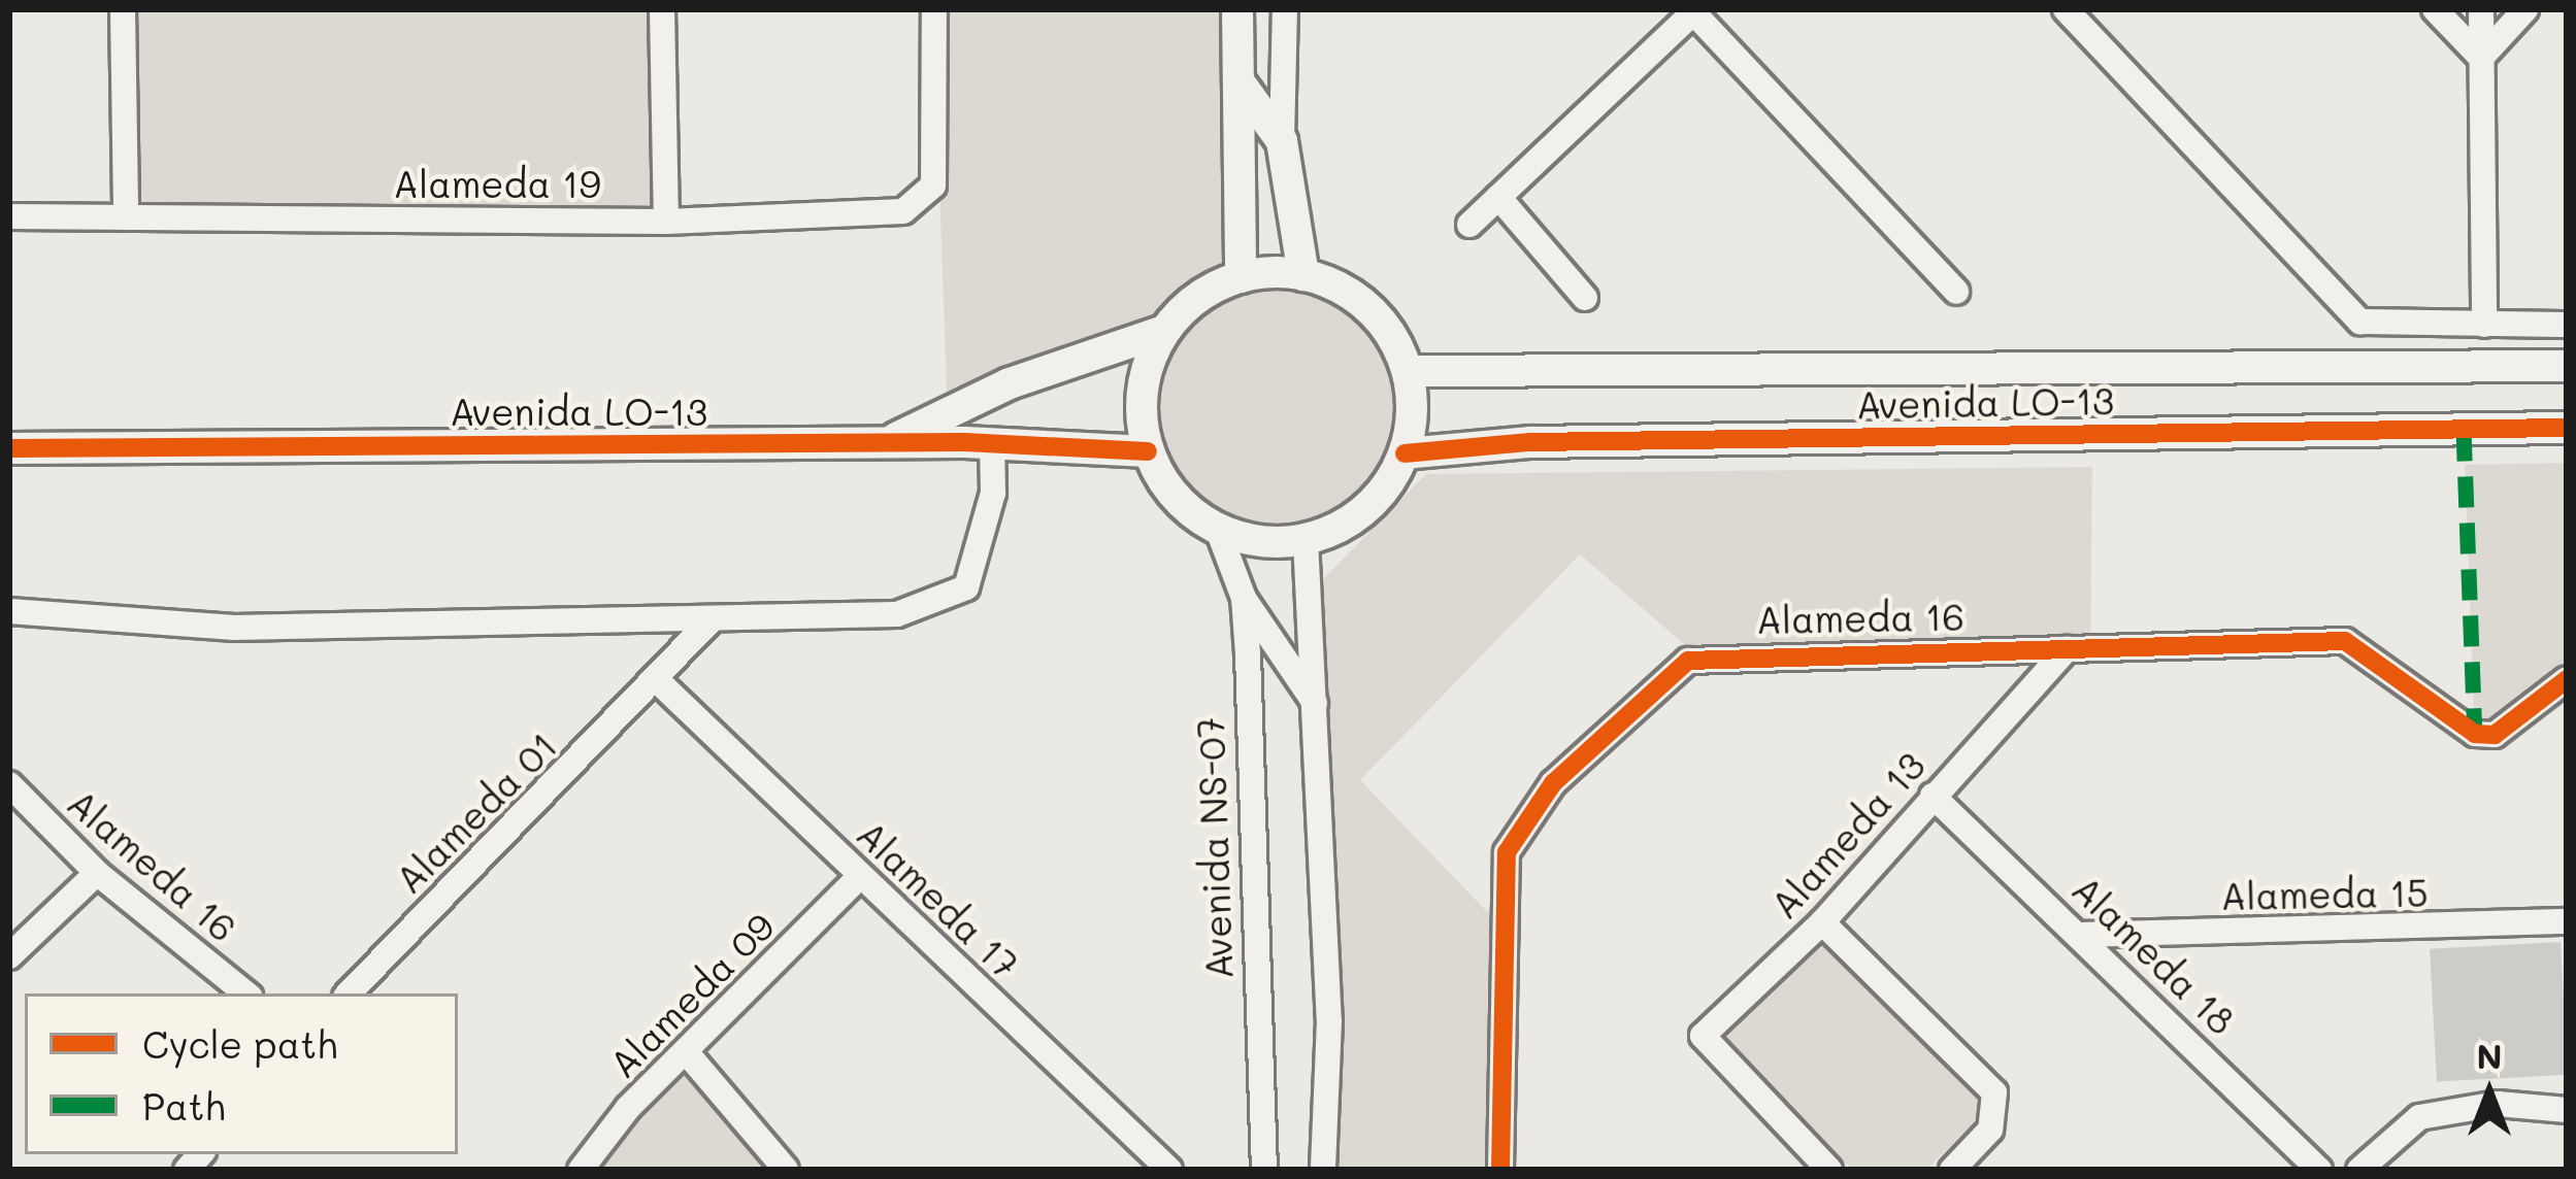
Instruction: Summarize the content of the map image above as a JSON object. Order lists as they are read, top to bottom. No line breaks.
{"streets":{"street":["Alameda 19","Avenida LO-13","Alameda 16","Alameda 01","Alameda 13","Avenida NS-07","Alameda 15","Alameda 17","Alameda 18","Alameda 09"]},"crossings":[["Avenida LO-13","Avenida NS-07"],["Alameda 16","Alameda 13"],["Alameda 01","Alameda 17"],["Alameda 13","Alameda 18"],["Alameda 15","Alameda 18"],["Alameda 17","Alameda 09"]],"legend":["Cycle path","Path"],"north":"top"}
